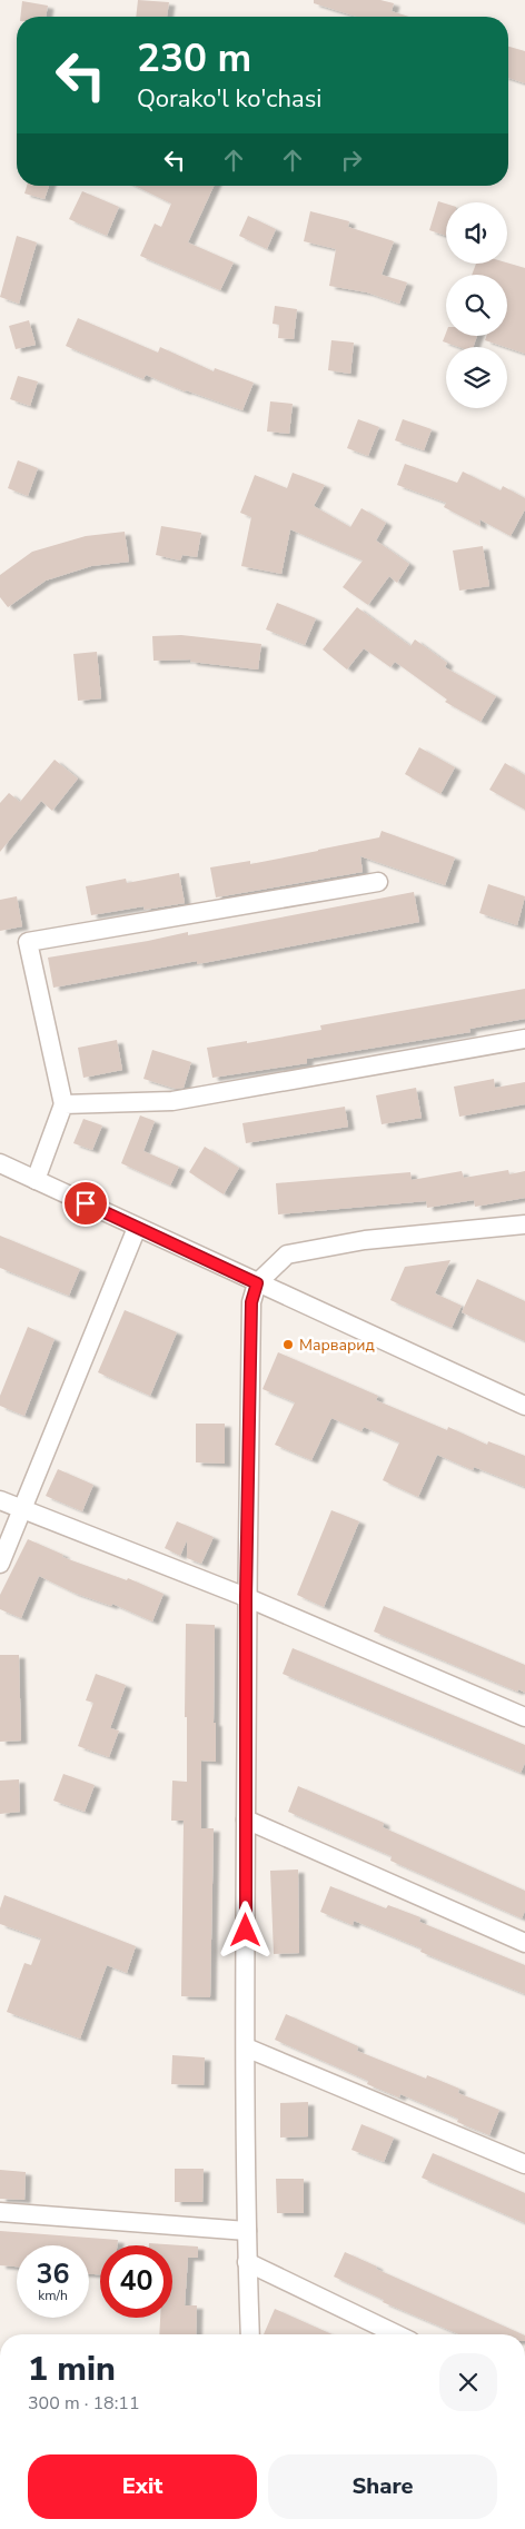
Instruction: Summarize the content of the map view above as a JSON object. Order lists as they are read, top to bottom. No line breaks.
{"places":["Марварид"],"page":{"turn":["230 m","Qorako'l ko'chasi"],"speed":"36 km/h","limit":"40","heading":["1 min","300 m · 18:11"],"buttons":["Exit","Share"]}}
